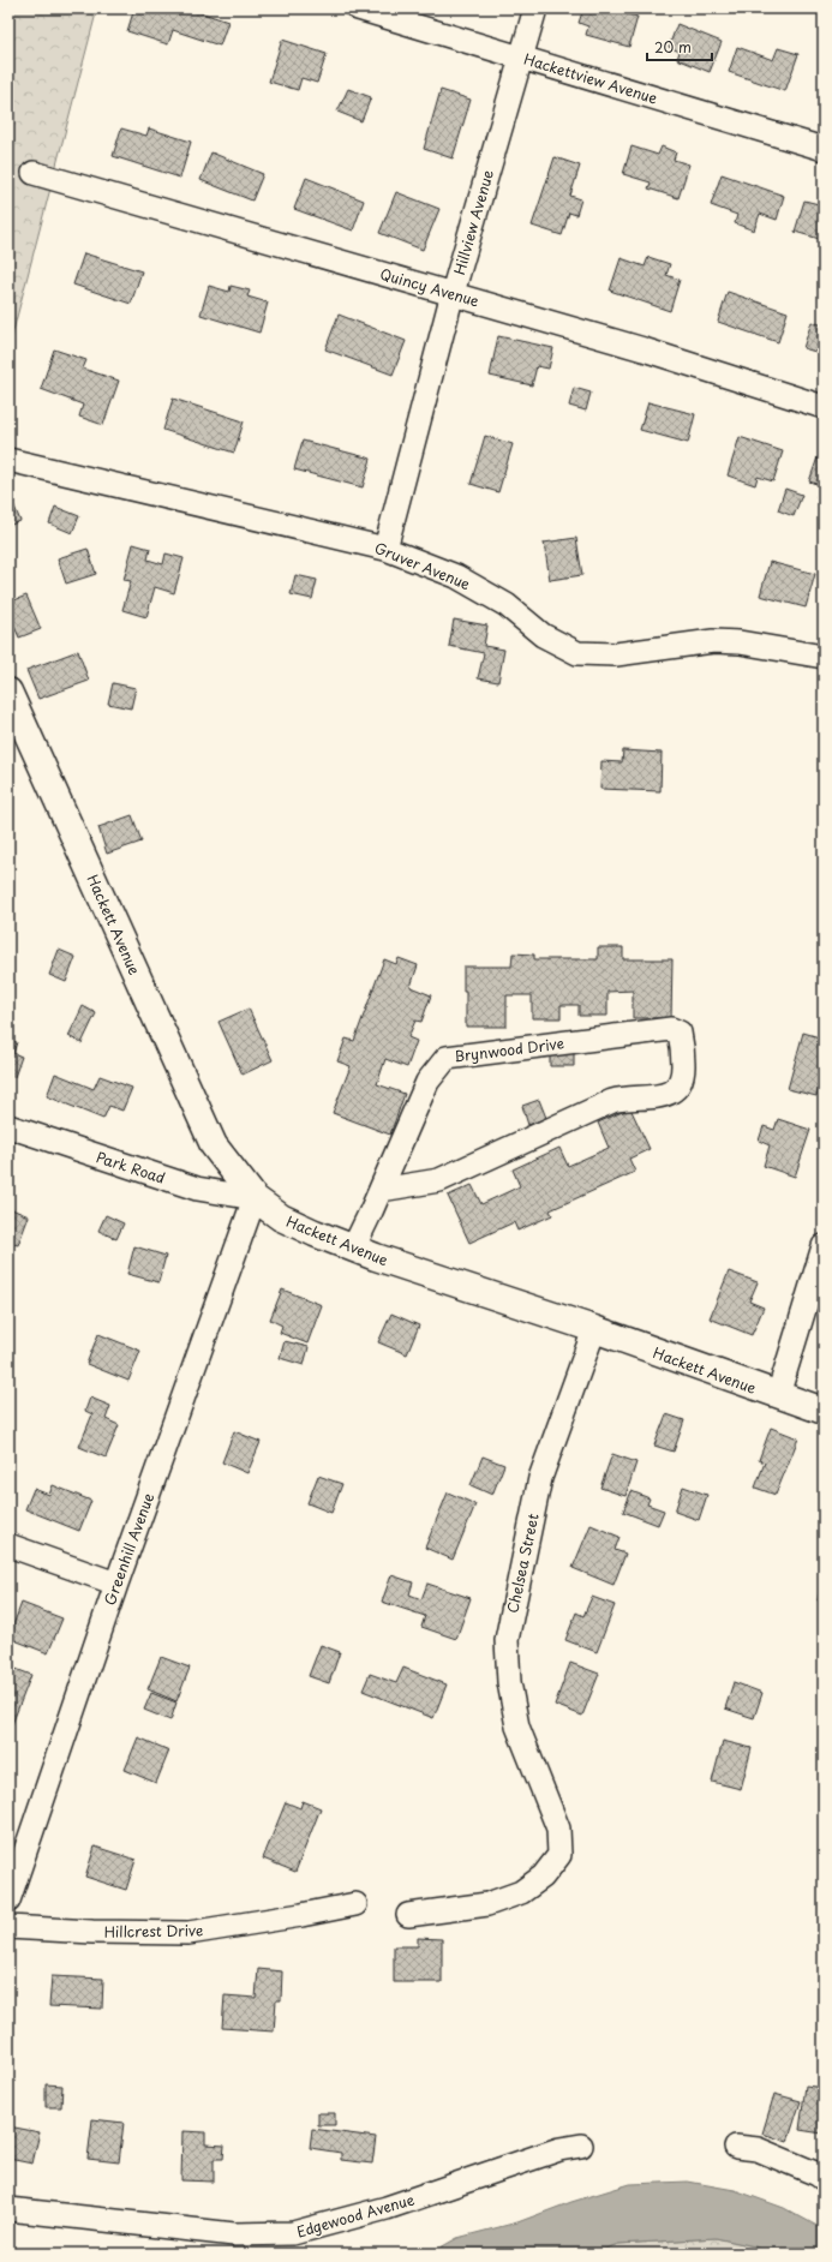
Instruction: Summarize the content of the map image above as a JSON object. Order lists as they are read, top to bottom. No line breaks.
{"streets":{"main road":["Hackett Avenue"],"street":["Hackettview Avenue","Hillview Avenue","Quincy Avenue","Gruver Avenue","Brynwood Drive","Park Road","Greenhill Avenue","Chelsea Street","Hillcrest Drive","Edgewood Avenue"]},"crossings":[["Hackettview Avenue","Hillview Avenue"],["Hillview Avenue","Quincy Avenue"],["Hillview Avenue","Gruver Avenue"],["Hackett Avenue","Brynwood Drive"],["Hackett Avenue","Park Road"],["Hackett Avenue","Greenhill Avenue"],["Hackett Avenue","Chelsea Street"],["Park Road","Greenhill Avenue"]],"scale_bar":"20 m"}
